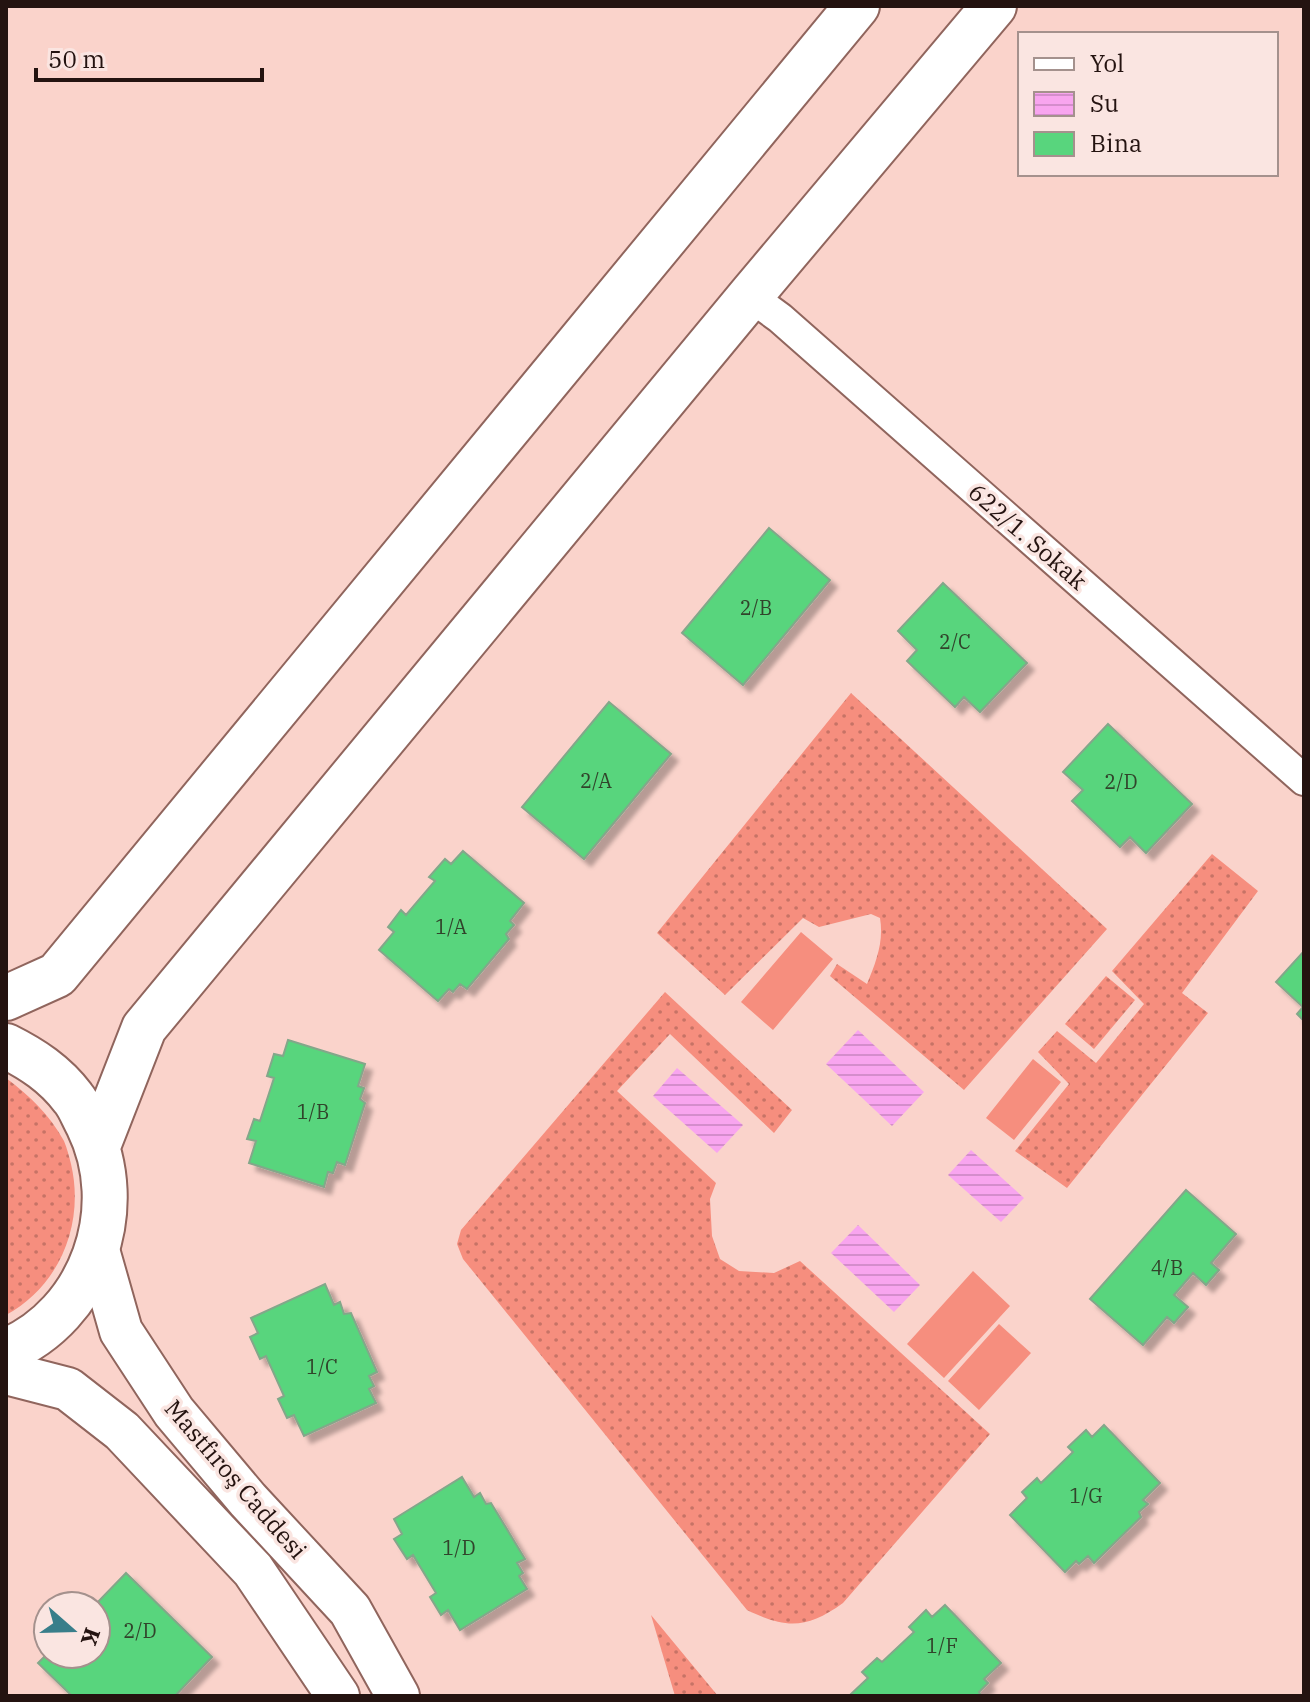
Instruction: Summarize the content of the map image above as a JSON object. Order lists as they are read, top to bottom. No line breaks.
{"streets":{"main road":["Mastfıroş Caddesi"],"street":["622/1. Sokak"]},"house_numbers":["2/B","2/C","2/A","2/D","1/A","1/B","4/B","1/C","1/G","1/D","2/D","1/F"],"legend":["Yol","Su","Bina"],"scale_bar":"50 m","north":"right"}
